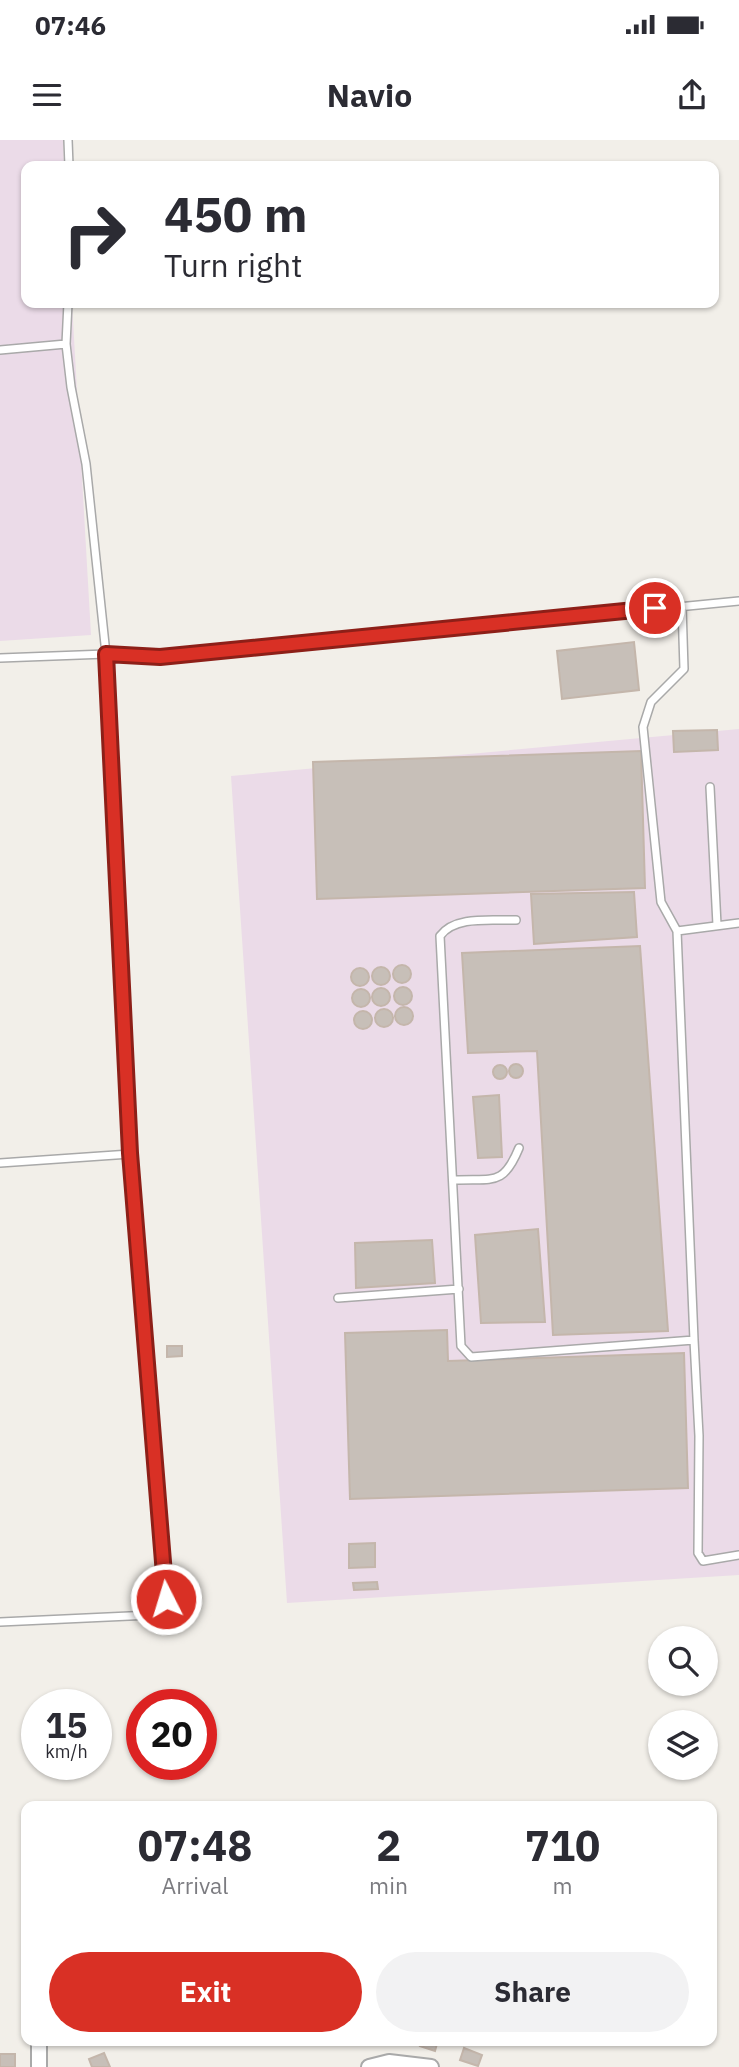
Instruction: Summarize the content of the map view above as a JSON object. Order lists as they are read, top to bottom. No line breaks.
{"page":{"status":"07:46","header":"Navio","turn":["450 m","Turn right"],"speed":"15 km/h","limit":"20","eta":["07:48","Arrival","2","min","710","m"],"buttons":["Exit","Share"]}}
